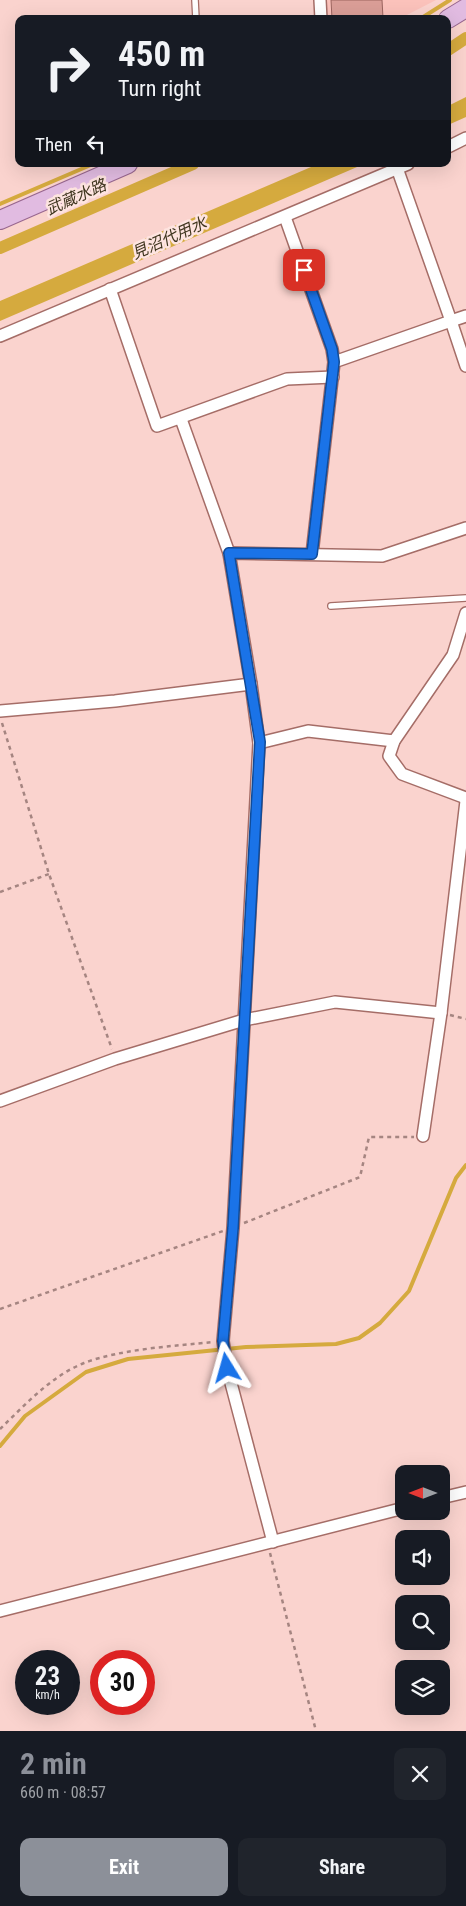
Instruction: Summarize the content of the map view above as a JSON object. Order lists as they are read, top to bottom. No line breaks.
{"water":["武蔵水路","見沼代用水"],"north":"left","page":{"turn":["450 m","Turn right"],"then":"Then","speed":"23 km/h","limit":"30","heading":["2 min","660 m · 08:57"],"buttons":["Exit","Share"]}}
